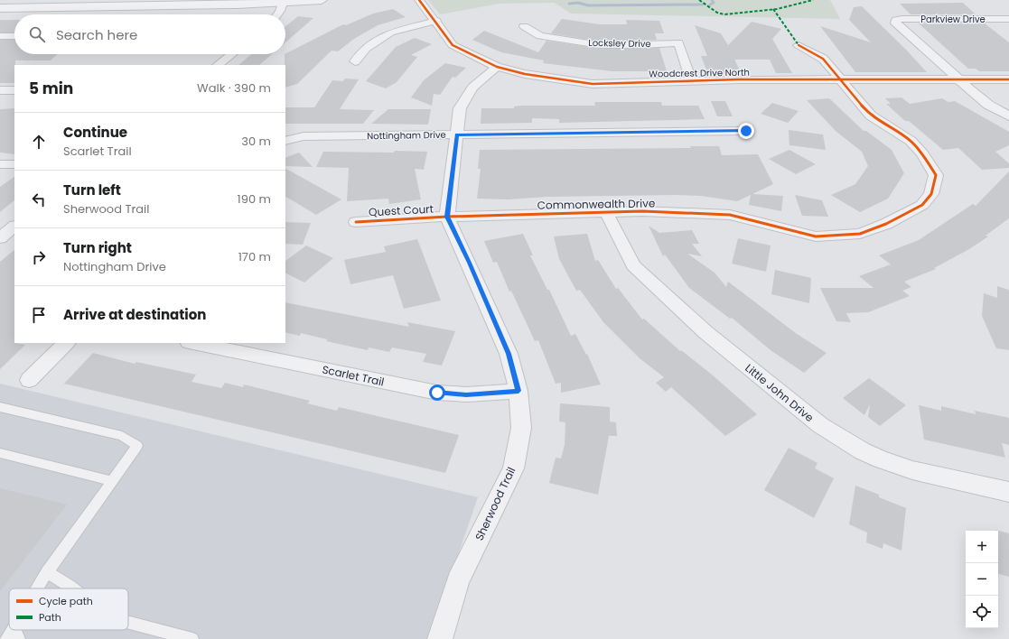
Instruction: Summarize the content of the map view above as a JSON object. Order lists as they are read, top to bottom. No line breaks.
{"streets":{"street":["Parkview Drive","Locksley Drive","Woodcrest Drive North","Nottingham Drive","Commonwealth Drive","Quest Court","Scarlet Trail","Little John Drive","Sherwood Trail"]},"crossings":[["Parkview Drive","Woodcrest Drive North"],["Locksley Drive","Woodcrest Drive North"],["Woodcrest Drive North","Commonwealth Drive"],["Commonwealth Drive","Quest Court"],["Commonwealth Drive","Little John Drive"],["Commonwealth Drive","Sherwood Trail"],["Quest Court","Sherwood Trail"],["Scarlet Trail","Sherwood Trail"]],"legend":["Cycle path","Path"],"page":{"search":"Search here","heading":["5 min","Walk · 390 m"],"list":[["Continue","Scarlet Trail","30 m"],["Turn left","Sherwood Trail","190 m"],["Turn right","Nottingham Drive","170 m"],"Arrive at destination"],"map_buttons":["+","−"]}}
